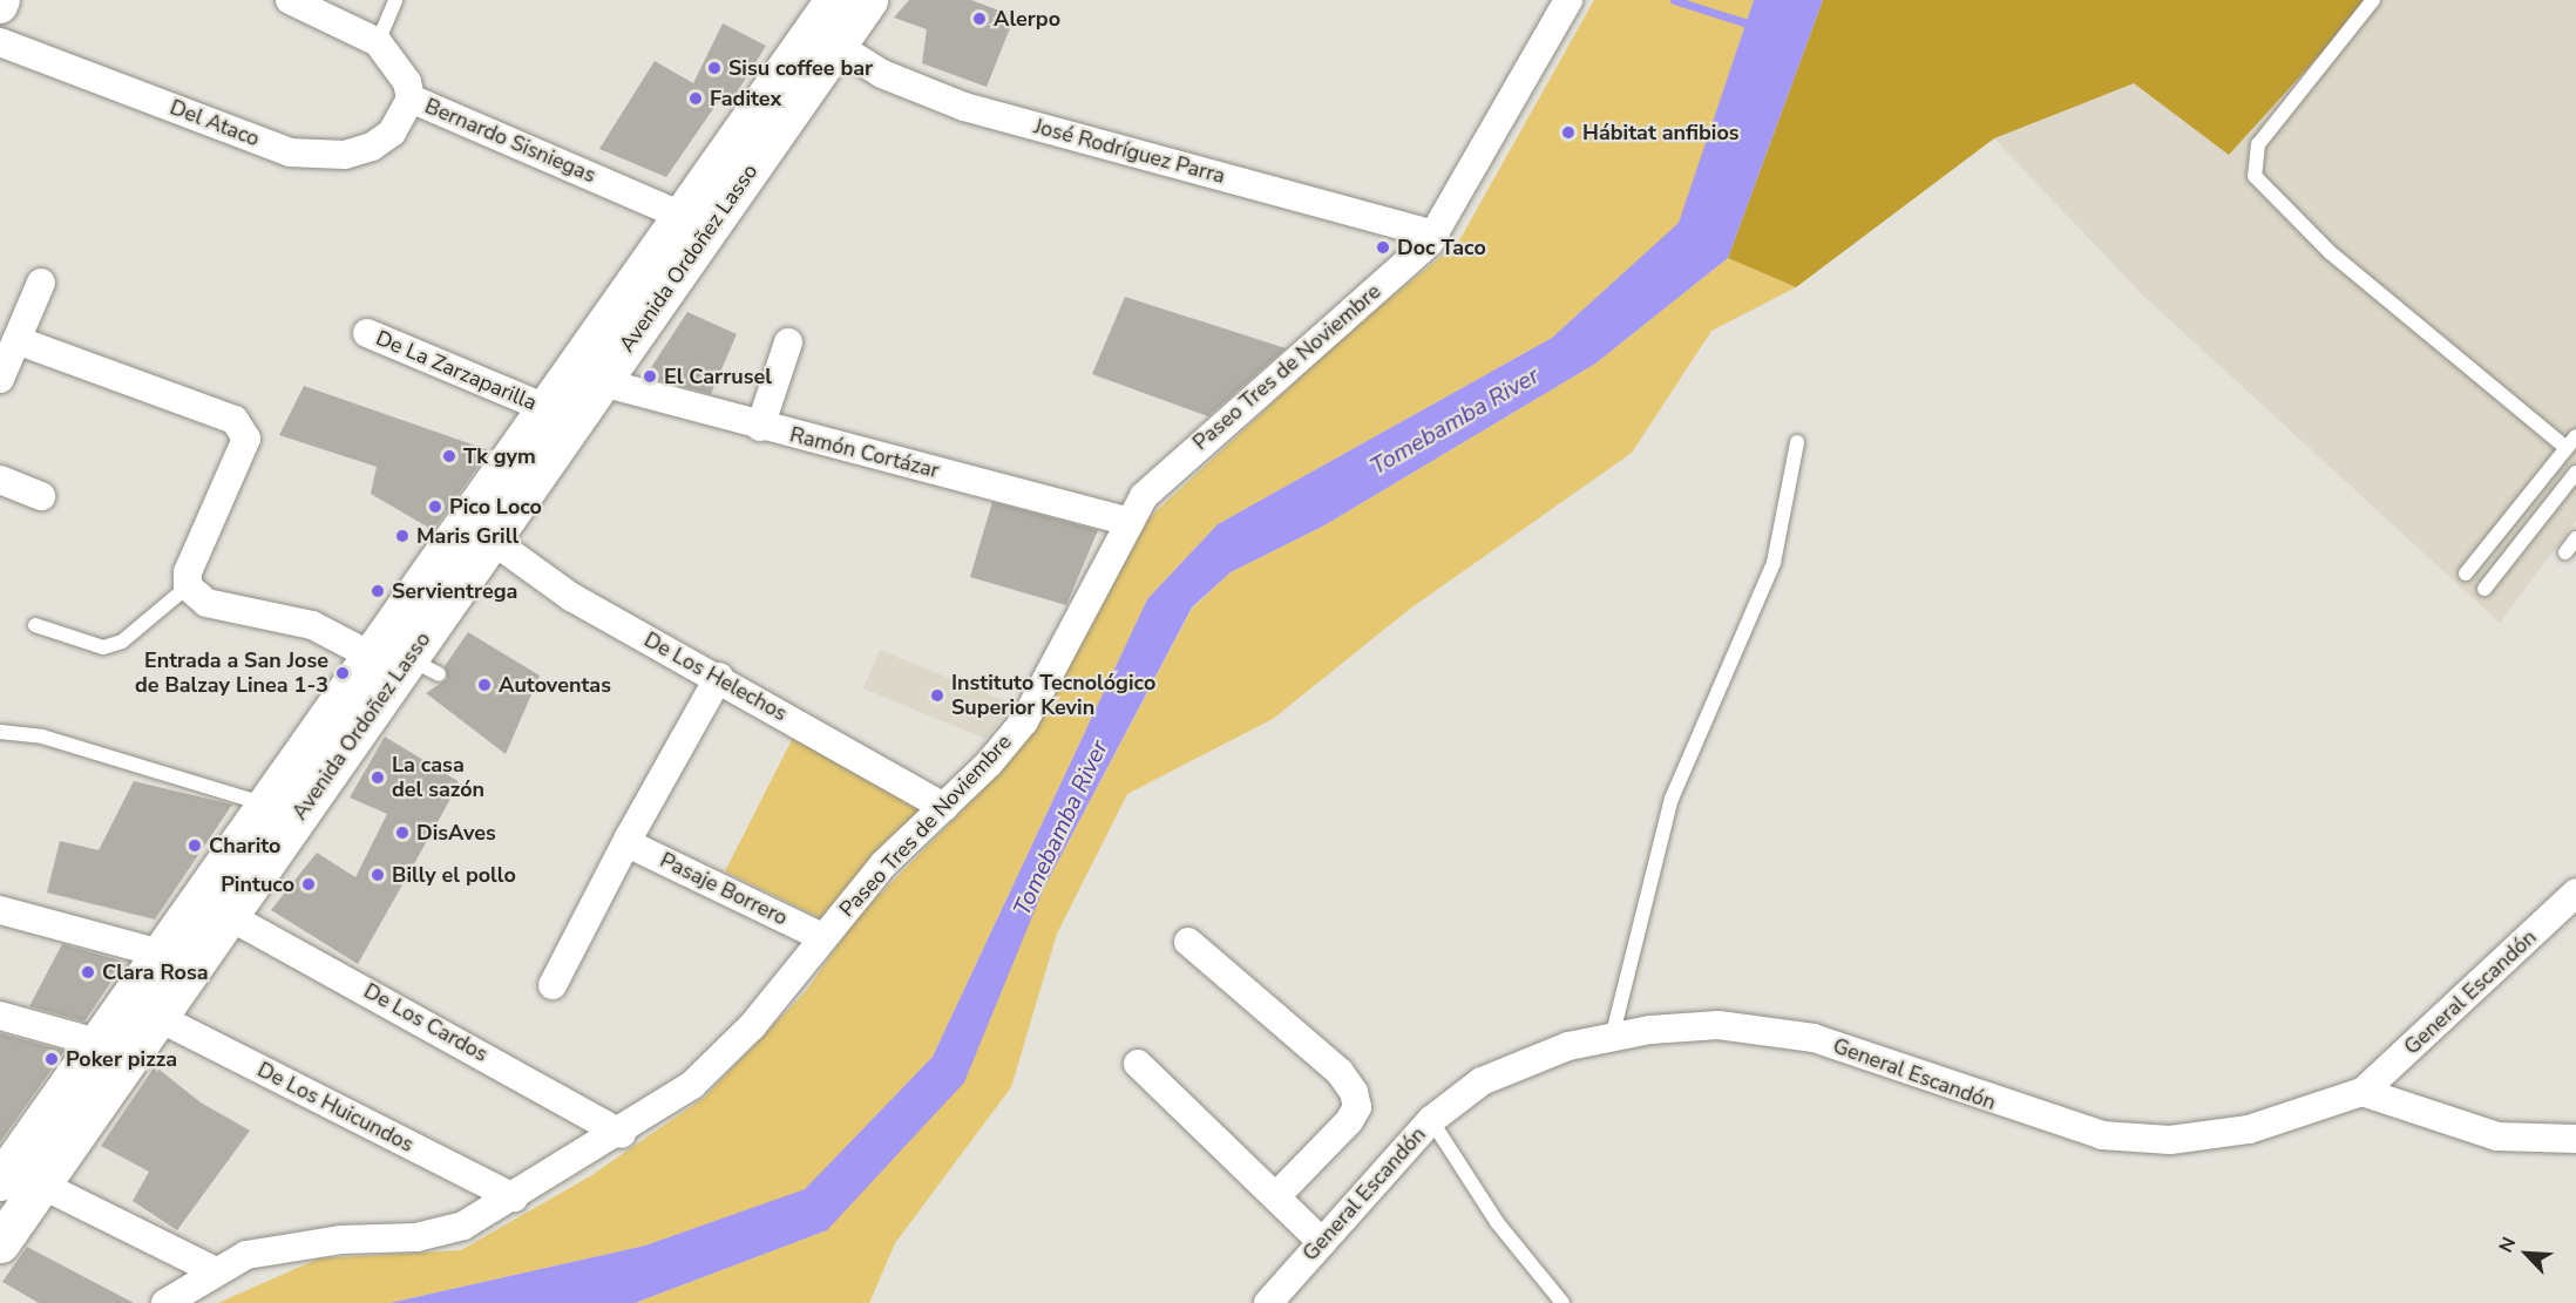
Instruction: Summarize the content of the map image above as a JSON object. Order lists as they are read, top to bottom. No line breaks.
{"streets":{"main road":["Avenida Ordoñez Lasso"],"street":["Del Ataco","Bernardo Sisniegas","José Rodríguez Parra","Paseo Tres de Noviembre","De La Zarzaparilla","Ramón Cortázar","De Los Helechos","Pasaje Borrero","General Escandón","De Los Cardos","De Los Huicundos"]},"crossings":[["Del Ataco","Bernardo Sisniegas"],["Bernardo Sisniegas","Avenida Ordoñez Lasso"],["José Rodríguez Parra","Avenida Ordoñez Lasso"],["José Rodríguez Parra","Paseo Tres de Noviembre"],["Avenida Ordoñez Lasso","De La Zarzaparilla"],["Avenida Ordoñez Lasso","Ramón Cortázar"],["Avenida Ordoñez Lasso","De Los Helechos"],["Avenida Ordoñez Lasso","De Los Cardos"],["Avenida Ordoñez Lasso","De Los Huicundos"],["Paseo Tres de Noviembre","Ramón Cortázar"],["Paseo Tres de Noviembre","De Los Helechos"],["Paseo Tres de Noviembre","Pasaje Borrero"],["Paseo Tres de Noviembre","De Los Cardos"],["Paseo Tres de Noviembre","De Los Huicundos"]],"water":["Tomebamba River"],"places":["Alerpo","Sisu coffee bar","Faditex","Hábitat anfibios","Doc Taco","El Carrusel","Tk gym","Pico Loco","Maris Grill","Servientrega","Entrada a San Jose de Balzay Linea 1-3","Autoventas","Instituto Tecnológico Superior Kevin","La casa del sazón","DisAves","Charito","Billy el pollo","Pintuco","Clara Rosa","Poker pizza"],"north":"top left"}
